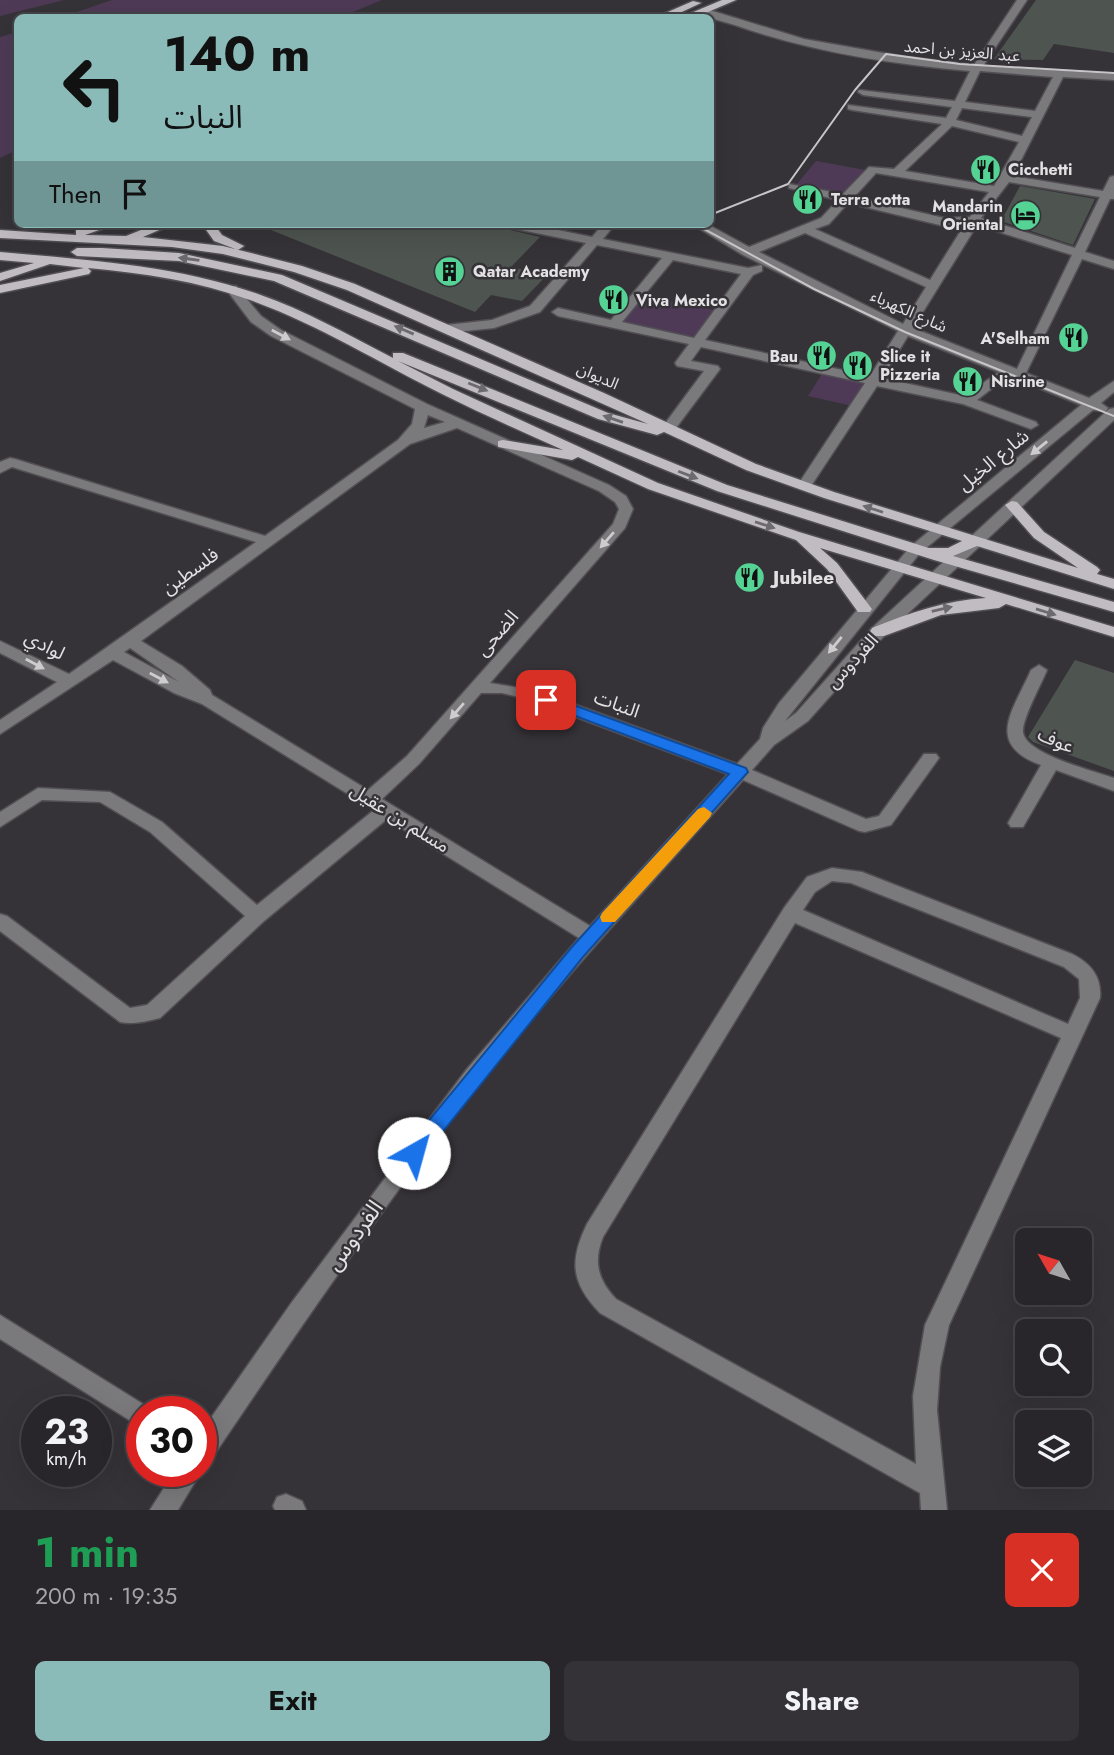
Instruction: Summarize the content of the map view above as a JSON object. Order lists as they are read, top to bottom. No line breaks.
{"streets":{"main road":["الديوان"],"street":["عبد العزيز بن احمد","شارع الكهرباء","شارع الخيل","فلسطين","الضحى","لوادي","الفردوس","النبات","عوف","مسلم بن عقيل"]},"crossings":[["شارع الكهرباء","شارع الخيل"],["الديوان","شارع الخيل"],["شارع الخيل","الفردوس"],["فلسطين","لوادي"],["فلسطين","مسلم بن عقيل"],["الضحى","النبات"],["الضحى","مسلم بن عقيل"],["الفردوس","النبات"],["الفردوس","مسلم بن عقيل"]],"one_way":["لوادي"],"places":{"restaurant":["Cicchetti","Terra cotta","Viva Mexico","A'Selham","Bau","Slice it Pizzeria","Nisrine","Jubilee"],"hotel":["Mandarin Oriental"],"building":["Qatar Academy"]},"north":"top left","page":{"turn":["140 m","النبات"],"then":"Then","speed":"23 km/h","limit":"30","heading":["1 min","200 m · 19:35"],"buttons":["Exit","Share"]}}
